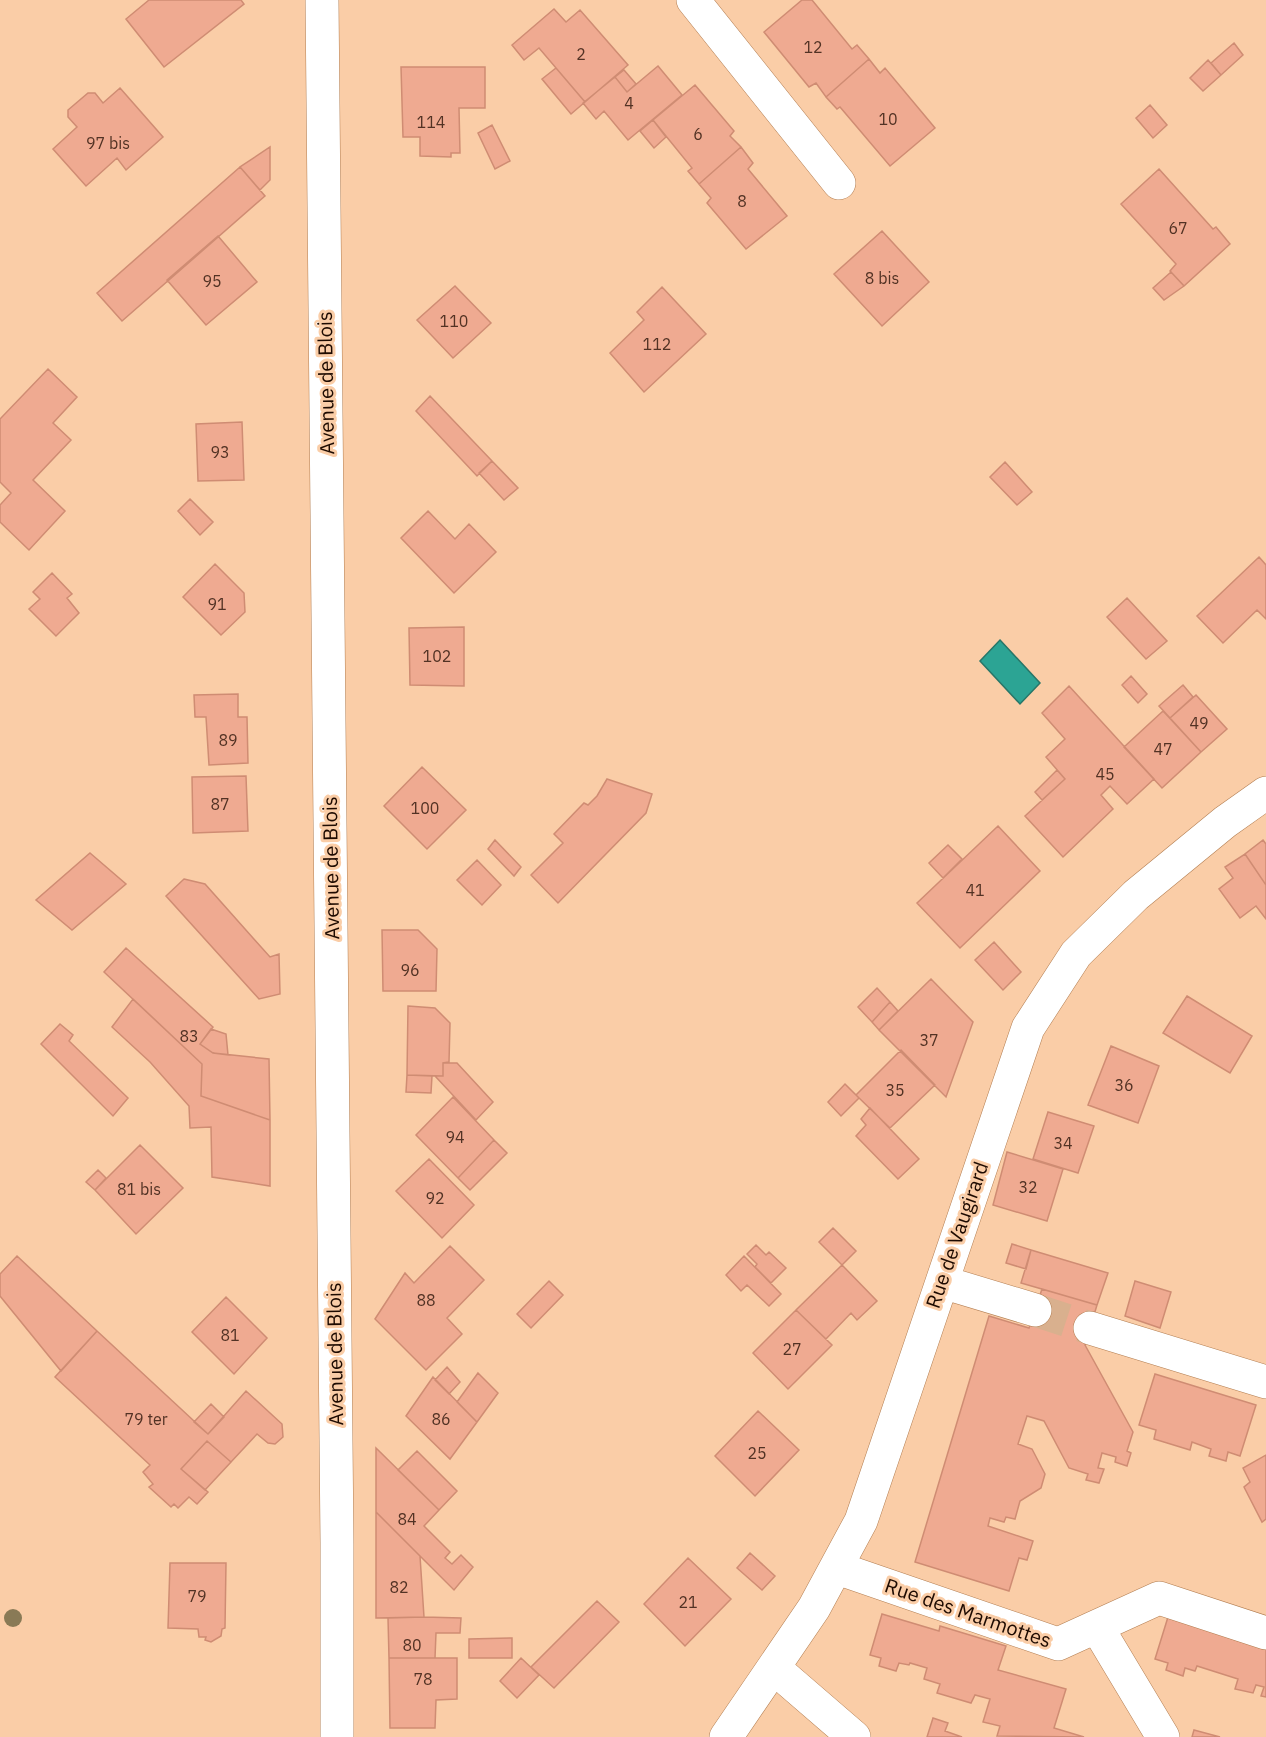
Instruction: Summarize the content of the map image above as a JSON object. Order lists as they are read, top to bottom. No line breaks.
{"streets":{"street":["Avenue de Blois","Rue de Vaugirard","Rue des Marmottes"]},"crossings":[["Rue de Vaugirard","Rue des Marmottes"]],"house_numbers":["12","2","4","10","114","6","97 bis","8","67","8 bis","95","110","112","93","91","102","49","89","47","45","87","100","41","96","83","37","36","35","94","34","32","81 bis","92","88","81","27","79 ter","86","25","84","82","79","21","80","78"]}
